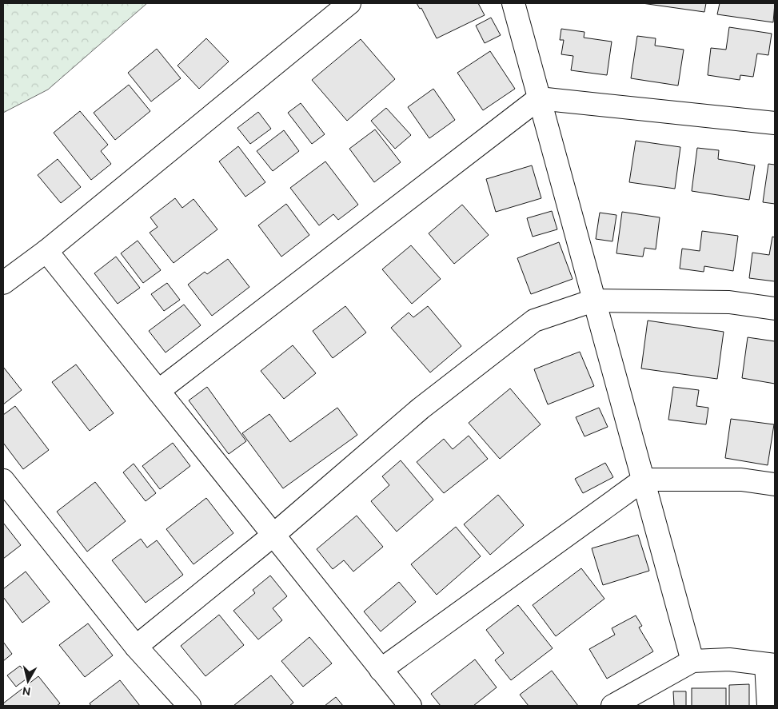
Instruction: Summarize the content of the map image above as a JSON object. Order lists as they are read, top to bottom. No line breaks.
{"north":"bottom"}
